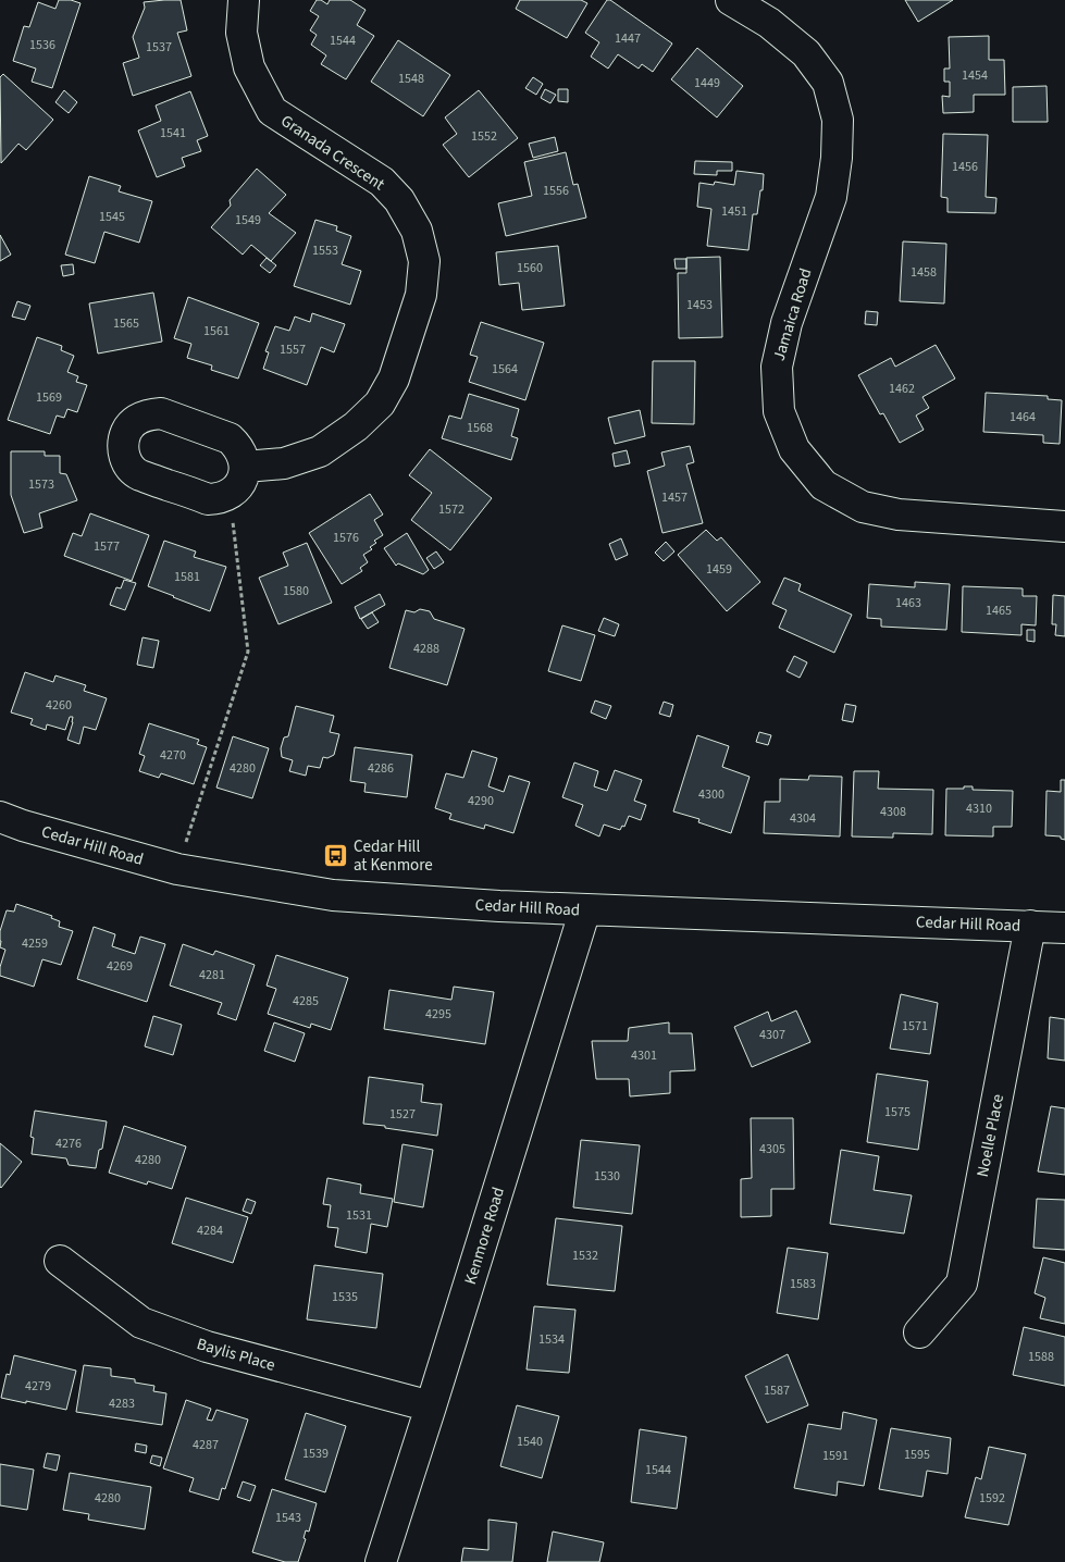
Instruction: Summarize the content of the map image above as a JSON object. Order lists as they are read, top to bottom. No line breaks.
{"streets":{"street":["Granada Crescent","Jamaica Road","Cedar Hill Road","Noelle Place","Kenmore Road","Baylis Place"]},"crossings":[["Cedar Hill Road","Noelle Place"],["Cedar Hill Road","Kenmore Road"],["Kenmore Road","Baylis Place"]],"places":{"bus stop":["Cedar Hill at Kenmore"]},"house_numbers":["1447","1544","1536","1537","1454","1548","1449","1541","1552","1456","1556","1451","1545","1549","1553","1560","1458","1453","1565","1561","1557","1564","1462","1569","1464","1568","1573","1457","1572","1576","1577","1459","1581","1580","1463","1465","4288","4260","4270","4280","4286","4300","4290","4310","4308","4304","4259","4269","4281","4285","4295","1571","4307","4301","1575","1527","4276","4305","4280","1530","1531","4284","1532","1583","1535","1534","1588","4279","1587","4283","1540","4287","1539","1595","1591","1544","4280","1592","1543"]}
